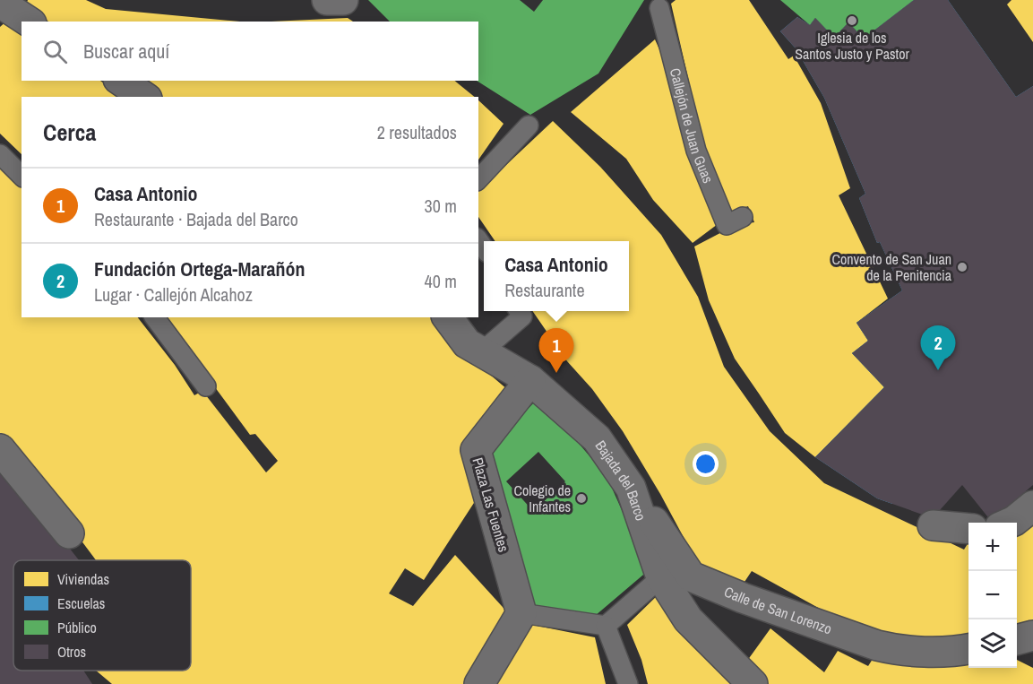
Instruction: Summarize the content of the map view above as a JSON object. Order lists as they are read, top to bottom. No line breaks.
{"streets":{"street":["Bajada del Barco","Plaza Las Fuentes","Calle de San Lorenzo"],"lane":["Callejón de Juan Guas"]},"crossings":[["Bajada del Barco","Plaza Las Fuentes"],["Bajada del Barco","Calle de San Lorenzo"]],"places":["Iglesia de los Santos Justo y Pastor","Convento de San Juan de la Penitencia","Colegio de Infantes"],"legend":["Viviendas","Escuelas","Público","Otros"],"page":{"search":"Buscar aquí","heading":["Cerca","2 resultados"],"list":[{"mark":"1","name":"Casa Antonio","note":"Restaurante · Bajada del Barco","value":"30 m"},{"mark":"2","name":"Fundación Ortega-Marañón","note":"Lugar · Callejón Alcahoz","value":"40 m"}],"popup":["Casa Antonio","Restaurante"],"pins":["2","1"],"map_buttons":["+","−"]}}
